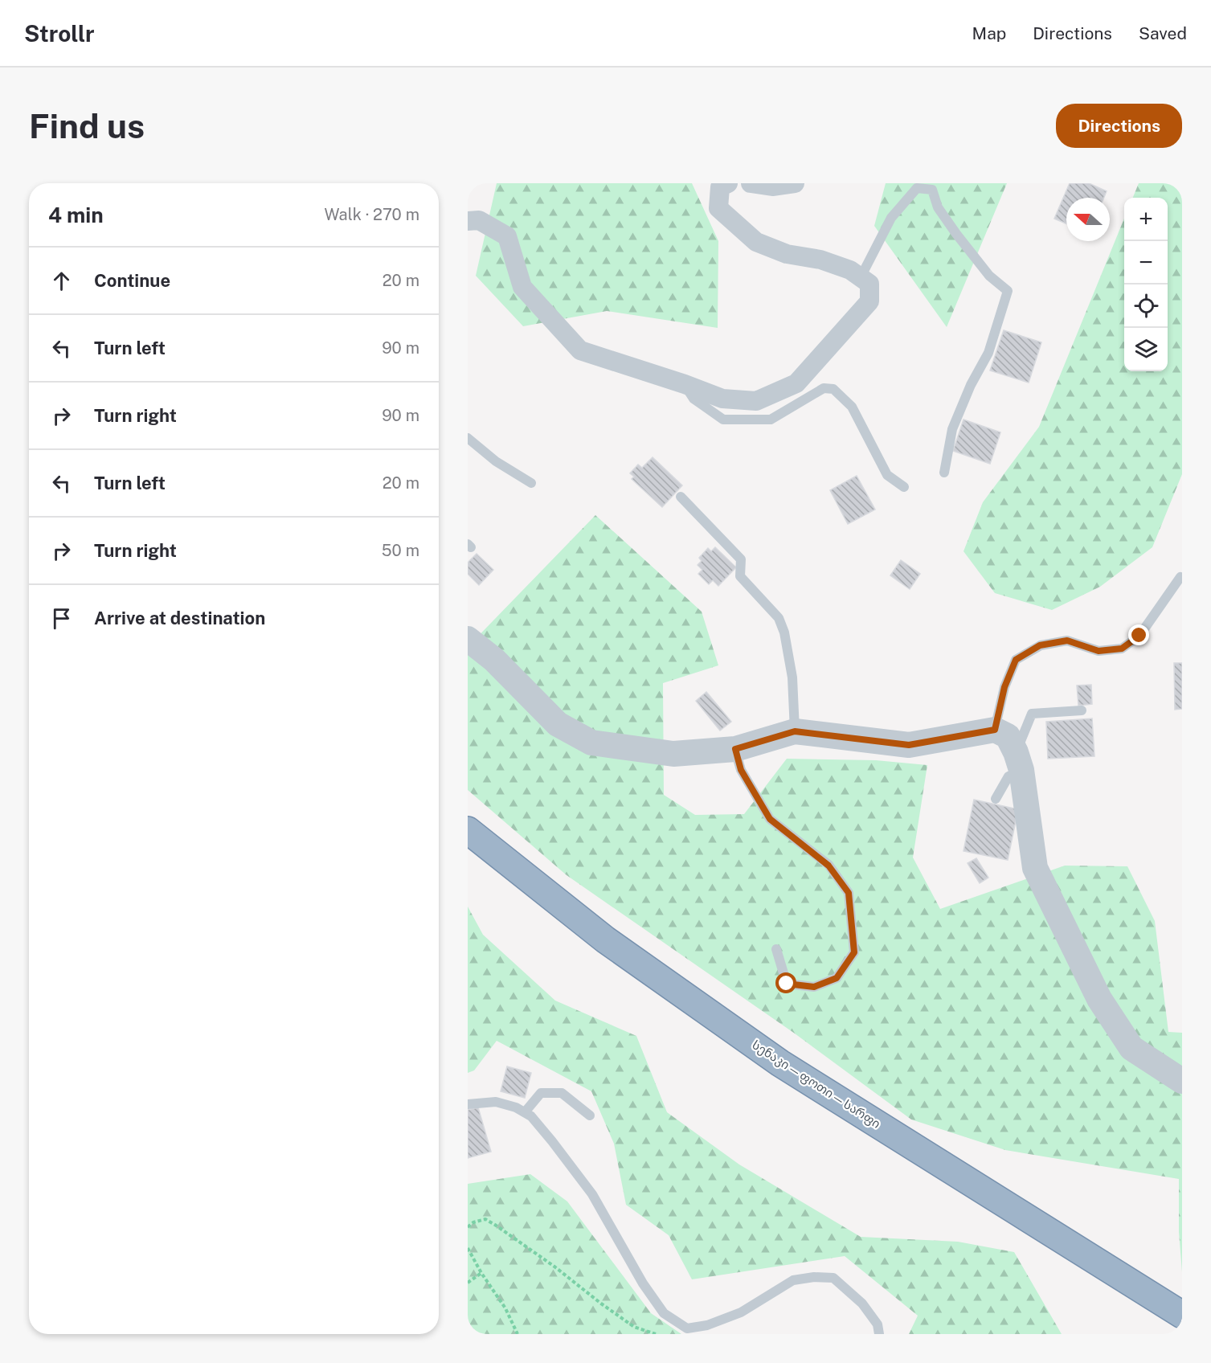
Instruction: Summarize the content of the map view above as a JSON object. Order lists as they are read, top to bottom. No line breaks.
{"streets":{"highway":["სენაკი — ფოთი — სარფი"]},"north":"left","page":{"header":"Strollr","nav":["Map","Directions","Saved"],"buttons":"Directions","title":"Find us","heading":["4 min","Walk · 270 m"],"map_buttons":["+","−"],"list":[["Continue","20 m"],["Turn left","90 m"],["Turn right","90 m"],["Turn left","20 m"],["Turn right","50 m"],"Arrive at destination"]}}
